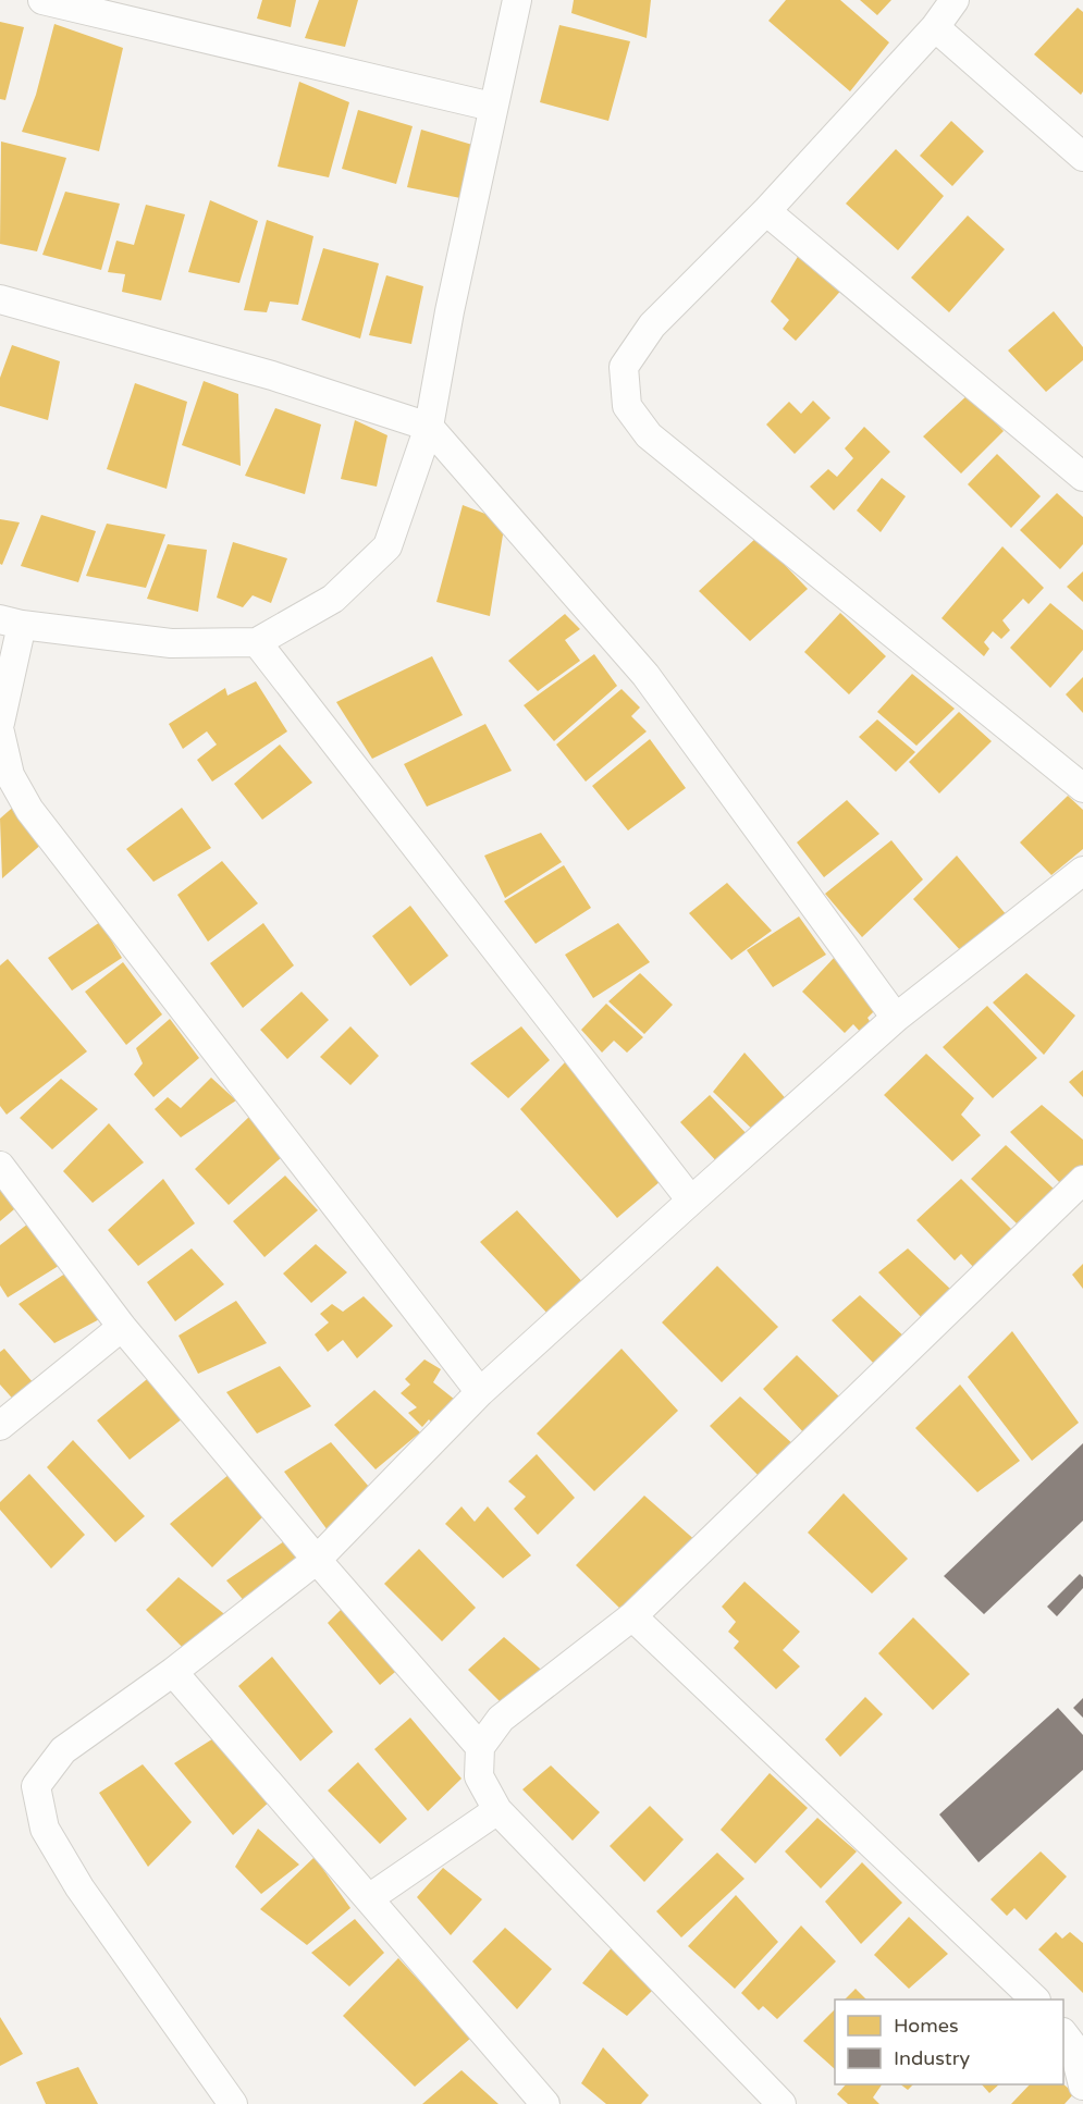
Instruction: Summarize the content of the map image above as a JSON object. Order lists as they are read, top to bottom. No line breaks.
{"legend":["Homes","Industry"]}
